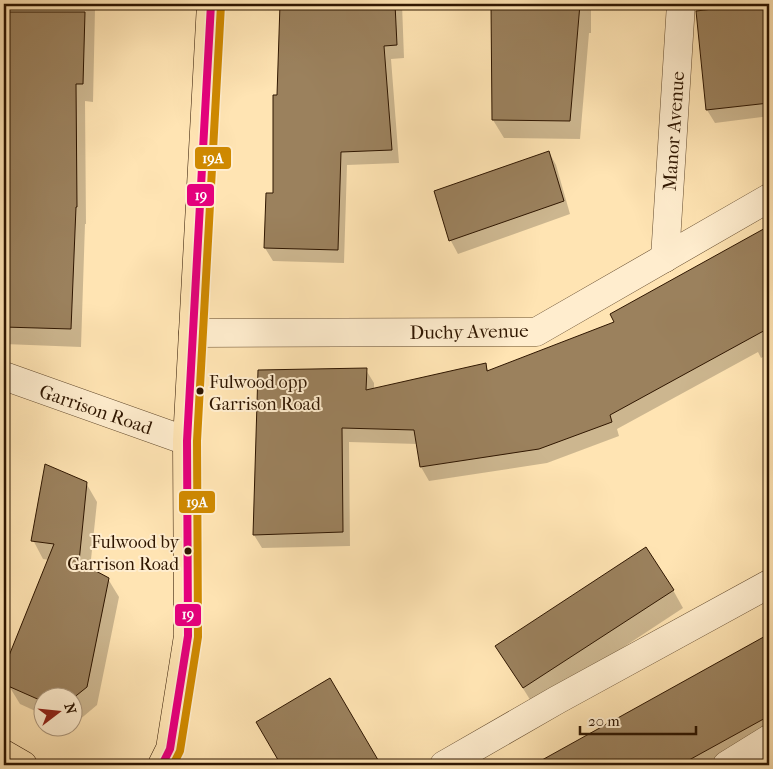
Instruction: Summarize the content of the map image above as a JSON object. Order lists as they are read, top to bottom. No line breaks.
{"streets":{"street":["Manor Avenue","Duchy Avenue","Garrison Road"]},"crossings":[["Manor Avenue","Duchy Avenue"]],"places":["Fulwood opp Garrison Road","Fulwood by Garrison Road"],"lines":["transit line 19","transit line 19A"],"scale_bar":"20 m","north":"right"}
